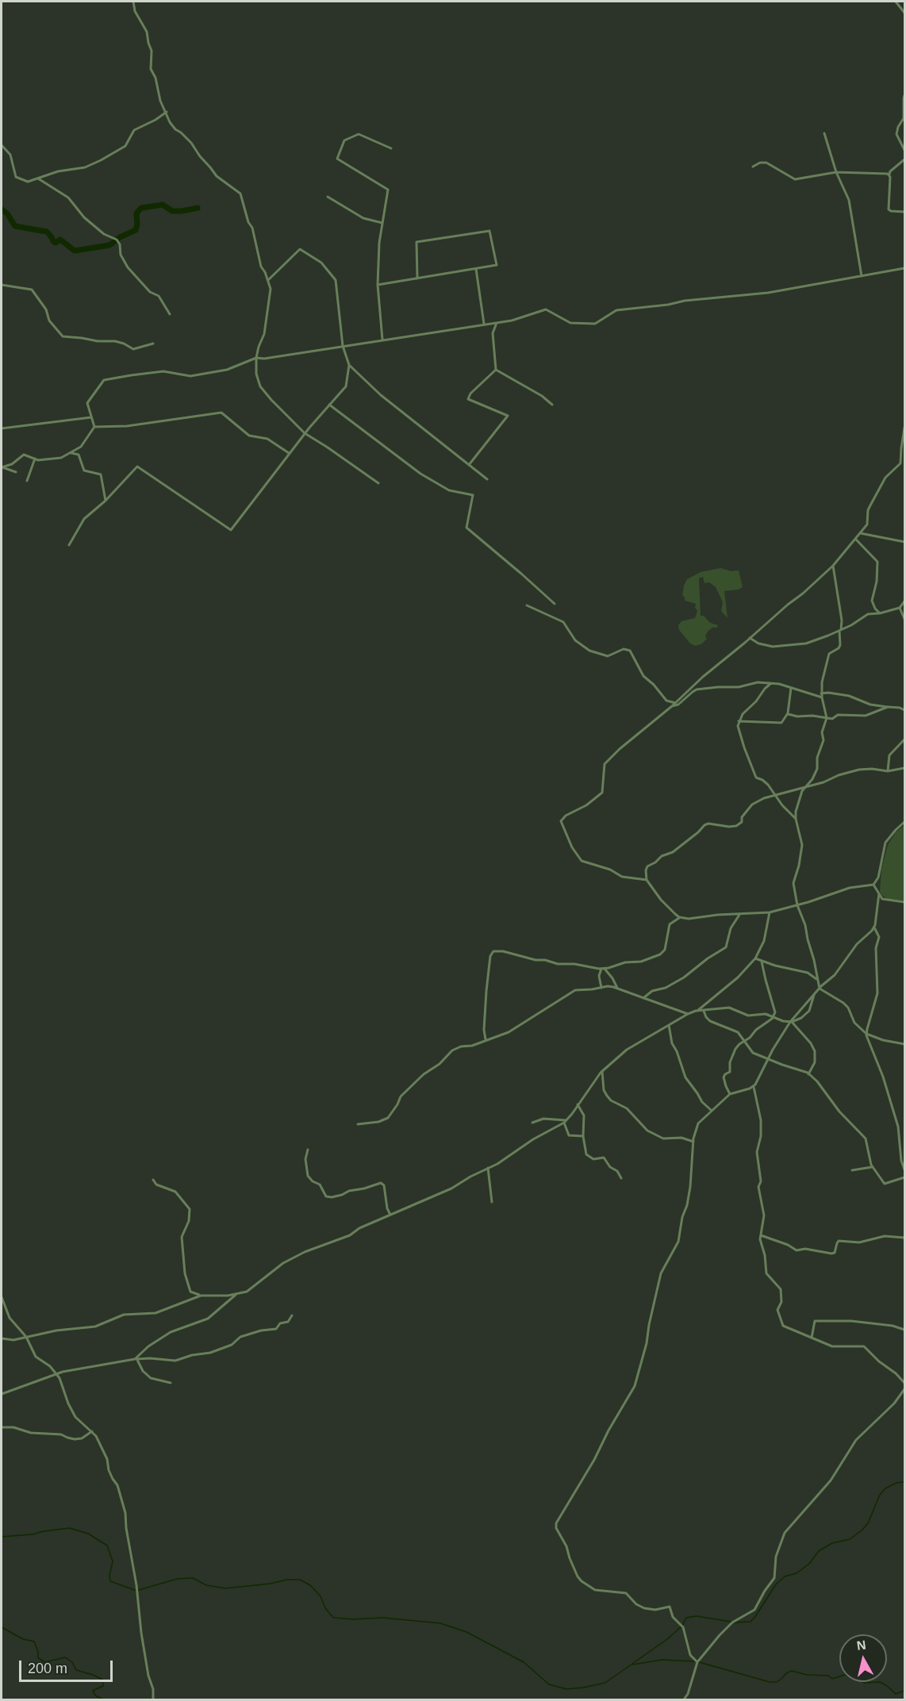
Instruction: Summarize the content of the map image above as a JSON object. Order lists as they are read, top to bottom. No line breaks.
{"scale_bar":"200 m","north":"top"}
